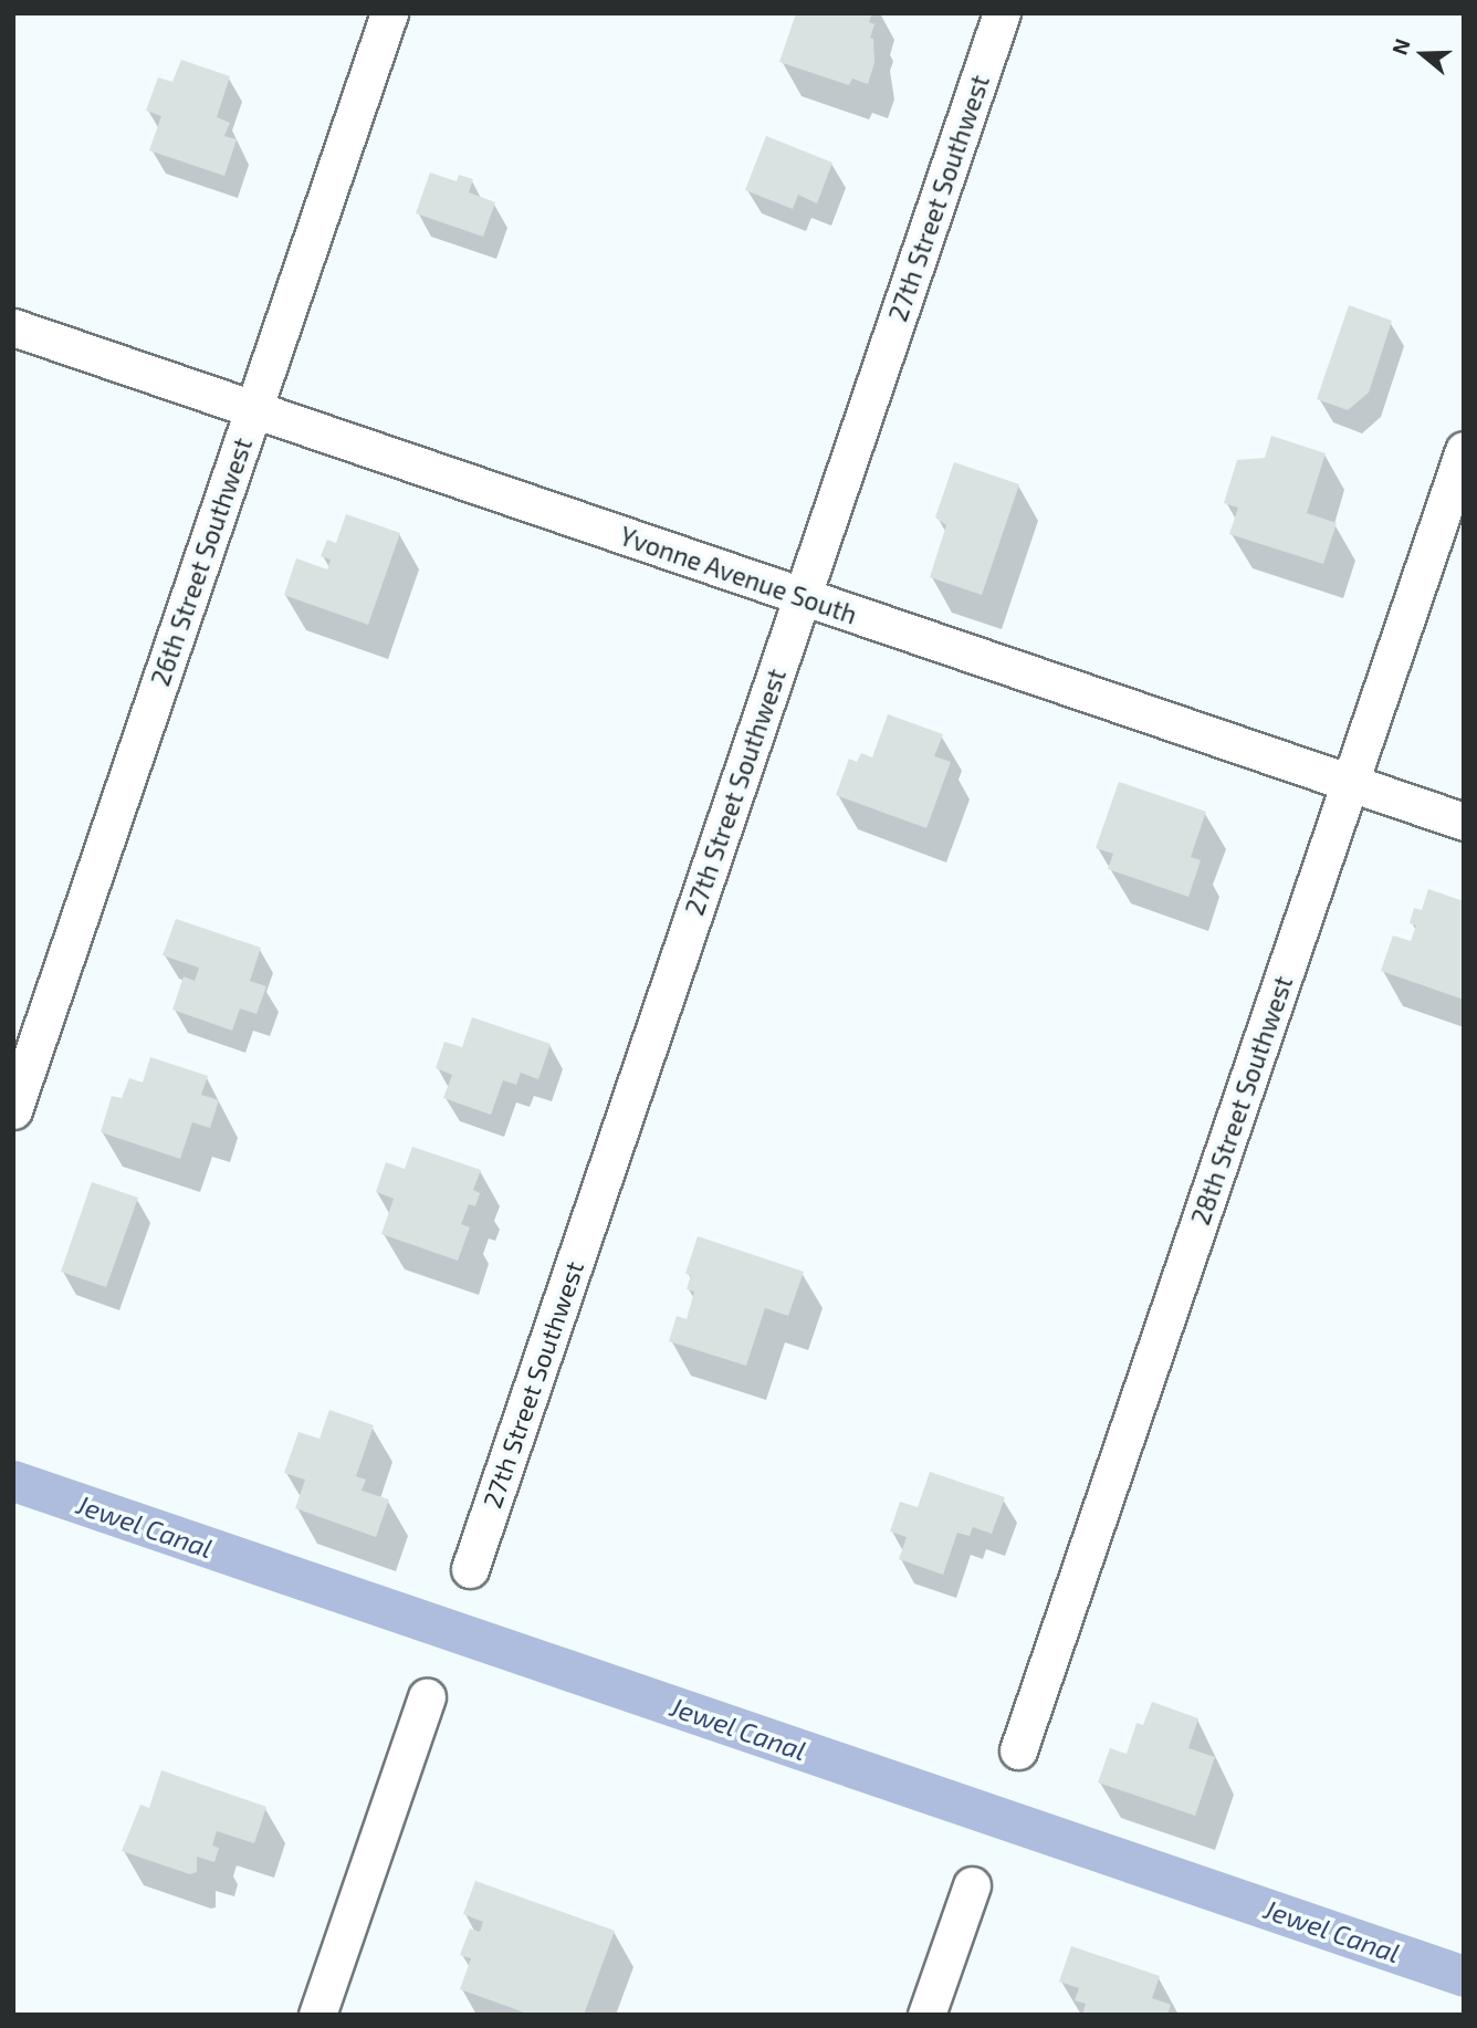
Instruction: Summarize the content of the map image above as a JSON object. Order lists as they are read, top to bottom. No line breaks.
{"streets":{"street":["27th Street Southwest","26th Street Southwest","Yvonne Avenue South","28th Street Southwest"]},"crossings":[["27th Street Southwest","Yvonne Avenue South"],["26th Street Southwest","Yvonne Avenue South"],["Yvonne Avenue South","28th Street Southwest"]],"water":["Jewel Canal"],"north":"left"}
